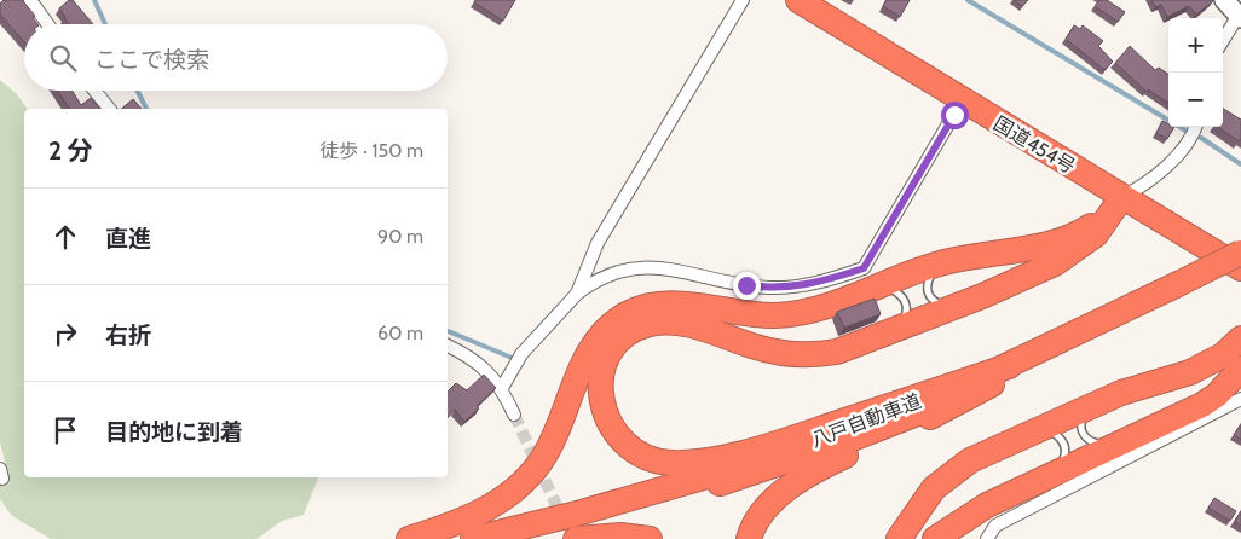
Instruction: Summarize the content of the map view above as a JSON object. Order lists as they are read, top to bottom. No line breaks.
{"streets":{"highway":["国道454号","八戸自動車道"]},"page":{"map_buttons":["+","−"],"search":"ここで検索","heading":["2 分","徒歩 · 150 m"],"list":[["直進","90 m"],["右折","60 m"],"目的地に到着"]}}
